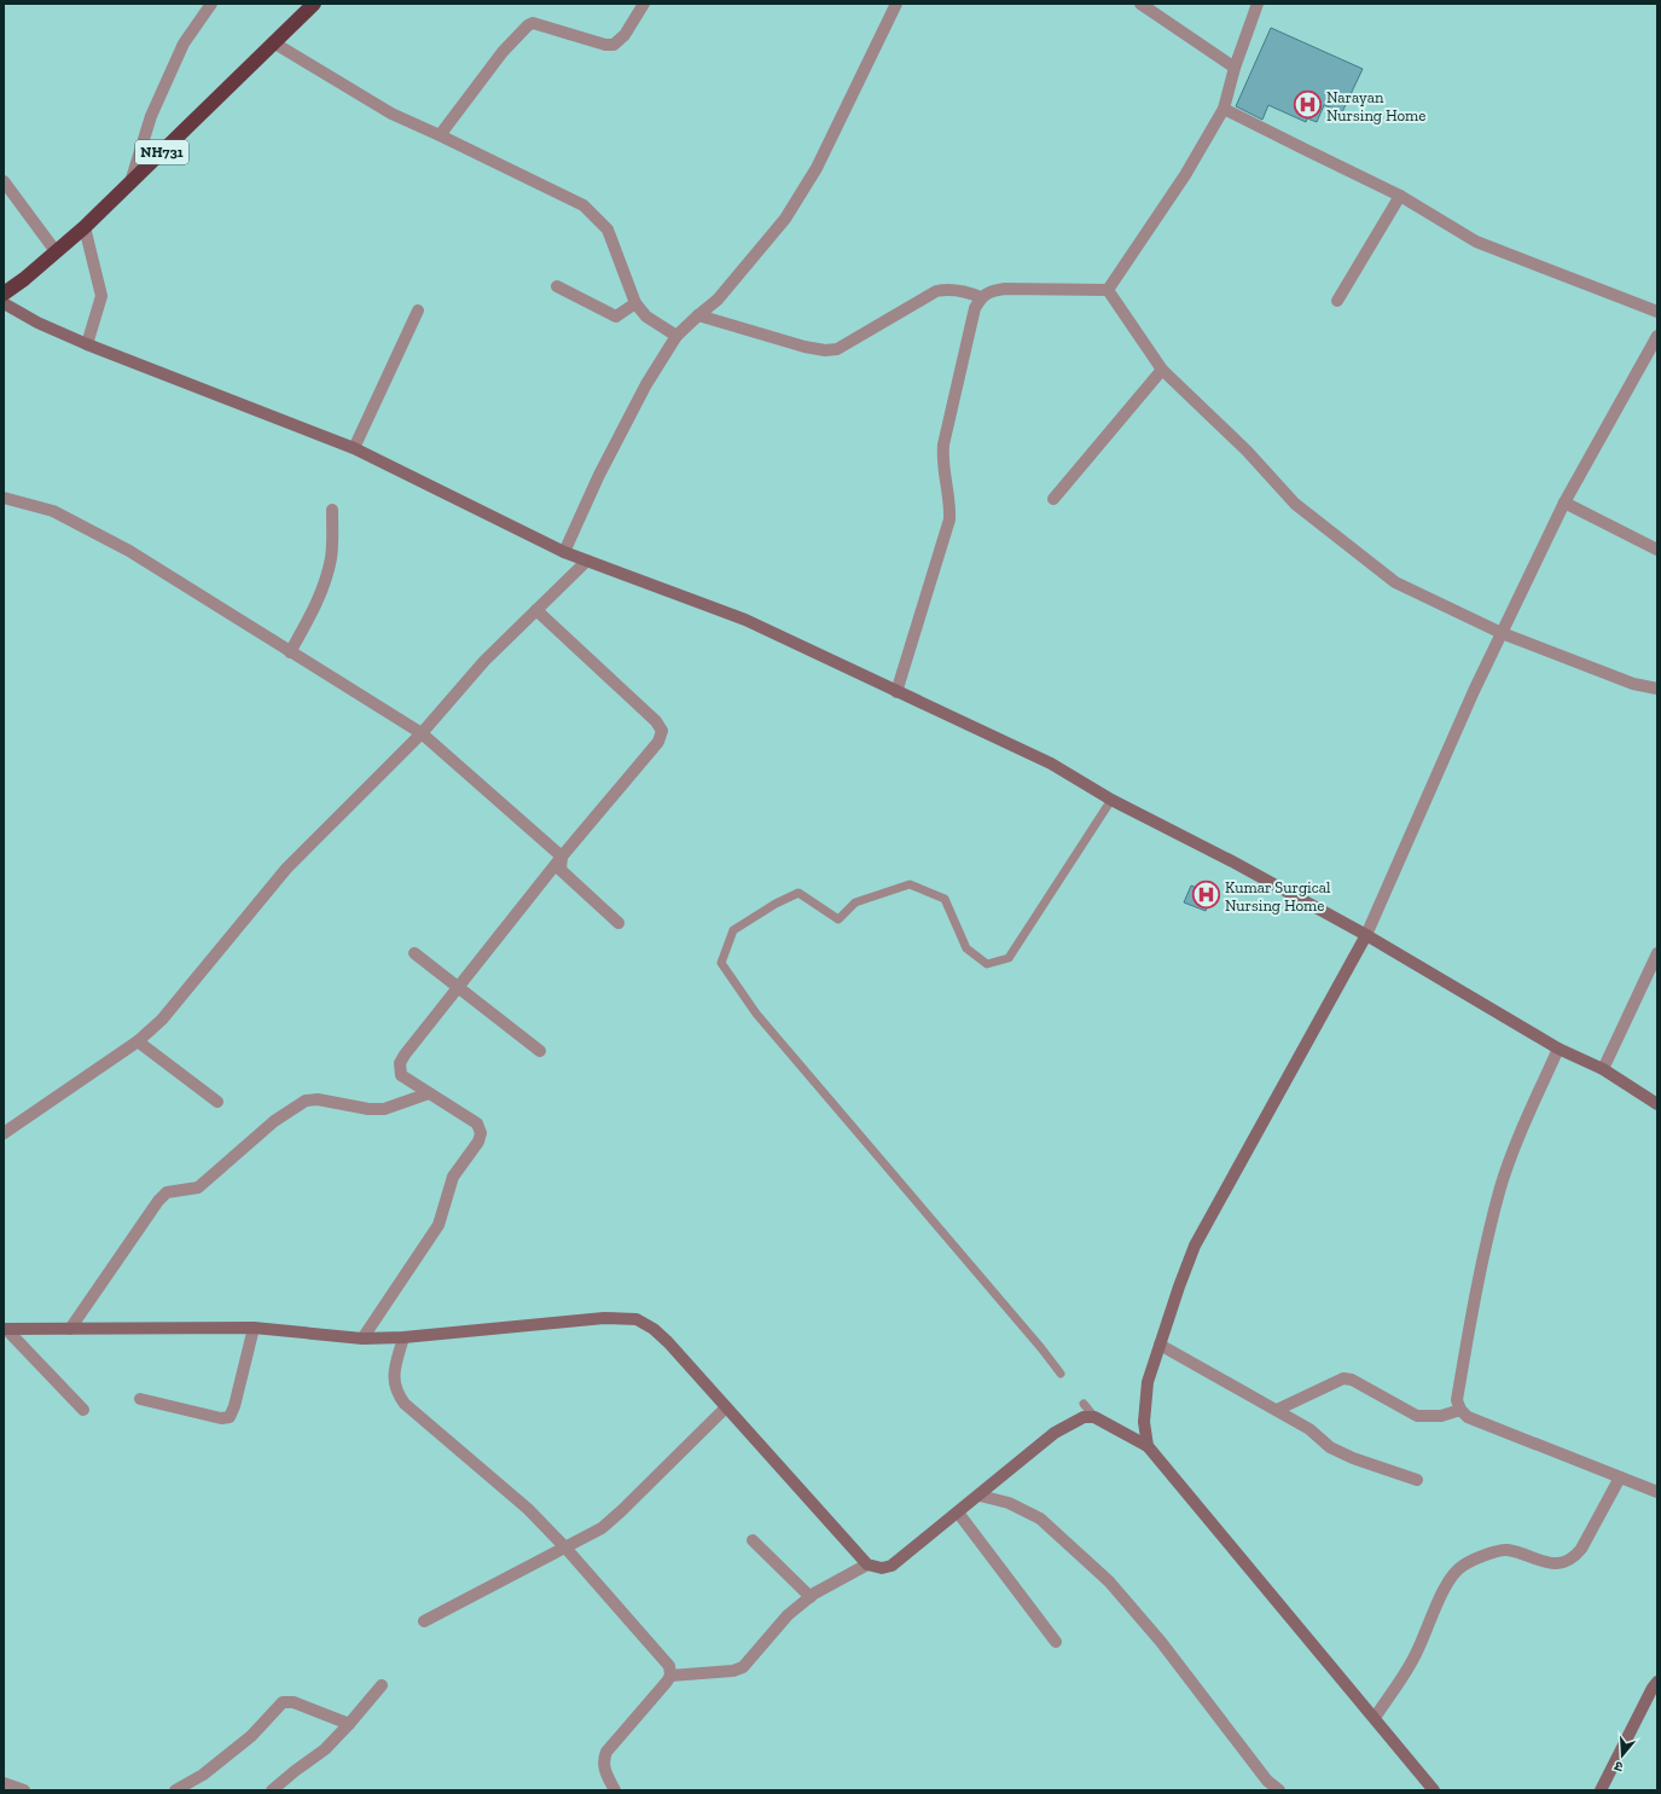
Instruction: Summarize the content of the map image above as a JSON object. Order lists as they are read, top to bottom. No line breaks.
{"streets":{"highway":["NH731"]},"places":{"hospital":["Narayan Nursing Home","Kumar Surgical Nursing Home"]},"north":"bottom"}
